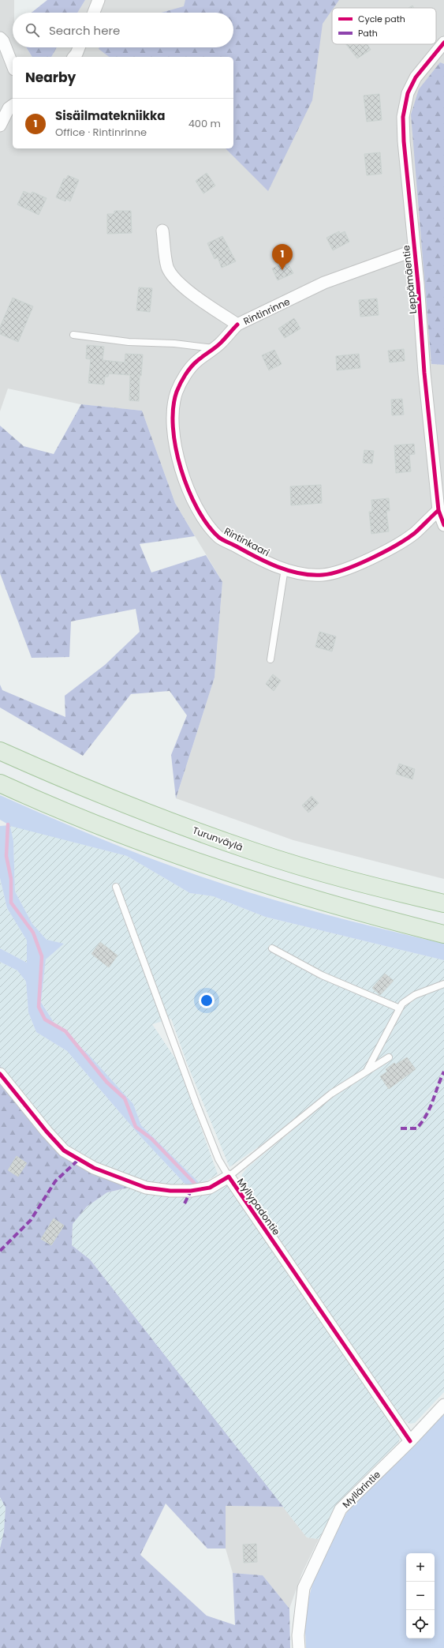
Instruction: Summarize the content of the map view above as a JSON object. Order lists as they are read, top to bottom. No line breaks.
{"streets":{"highway":["Turunväylä"],"street":["Leppämäentie","Rintinrinne","Rintinkaari","Myllypadontie","Myllärintie"]},"crossings":[["Leppämäentie","Rintinrinne"],["Leppämäentie","Rintinkaari"],["Rintinrinne","Rintinkaari"],["Myllypadontie","Myllärintie"]],"legend":["Cycle path","Path"],"page":{"search":"Search here","heading":"Nearby","list":[{"mark":"1","name":"Sisäilmatekniikka","note":"Office · Rintinrinne","value":"400 m"}],"pins":"1","map_buttons":["+","−"]}}
